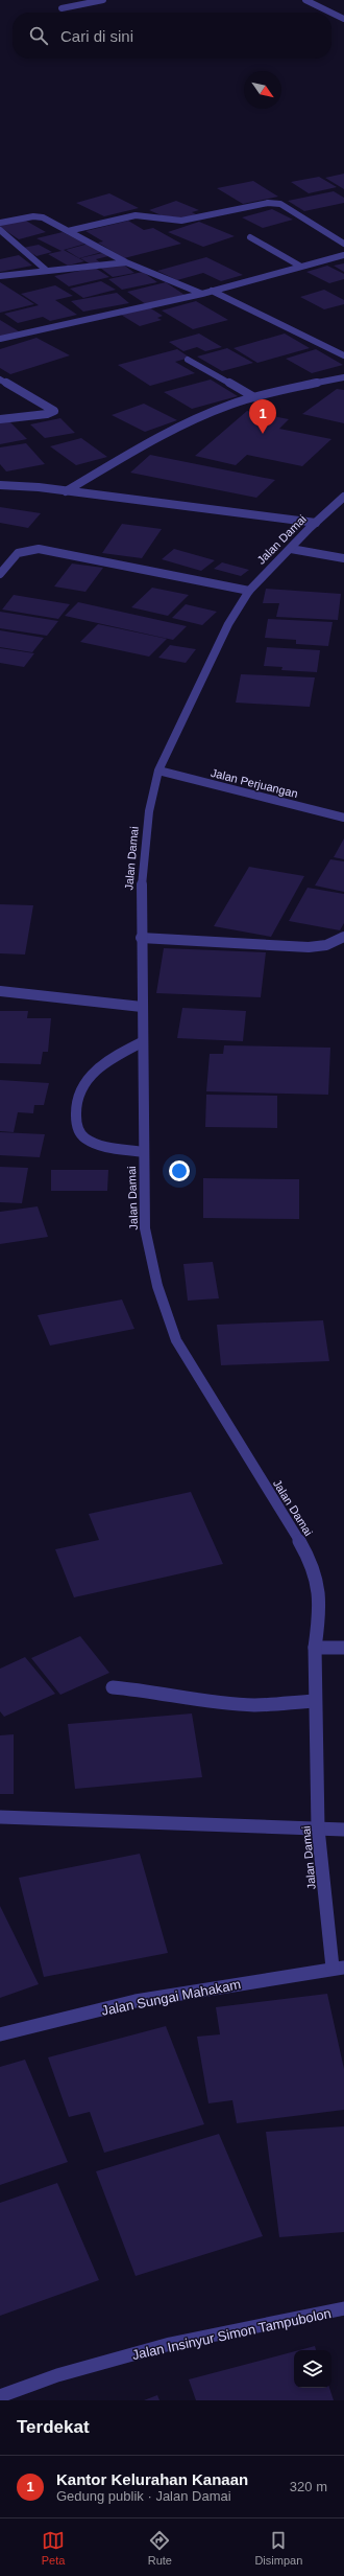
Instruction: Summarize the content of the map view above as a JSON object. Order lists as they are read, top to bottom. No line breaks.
{"streets":{"street":["Jalan Damai","Jalan Perjuangan","Jalan Sungai Mahakam","Jalan Insinyur Simon Tampubolon"]},"crossings":[["Jalan Damai","Jalan Perjuangan"],["Jalan Damai","Jalan Sungai Mahakam"]],"north":"bottom right","page":{"search":"Cari di sini","pins":"1","heading":"Terdekat","list":[{"mark":"1","name":"Kantor Kelurahan Kanaan","note":"Gedung publik · Jalan Damai","value":"320 m"}],"nav":["Peta","Rute","Disimpan"]}}
